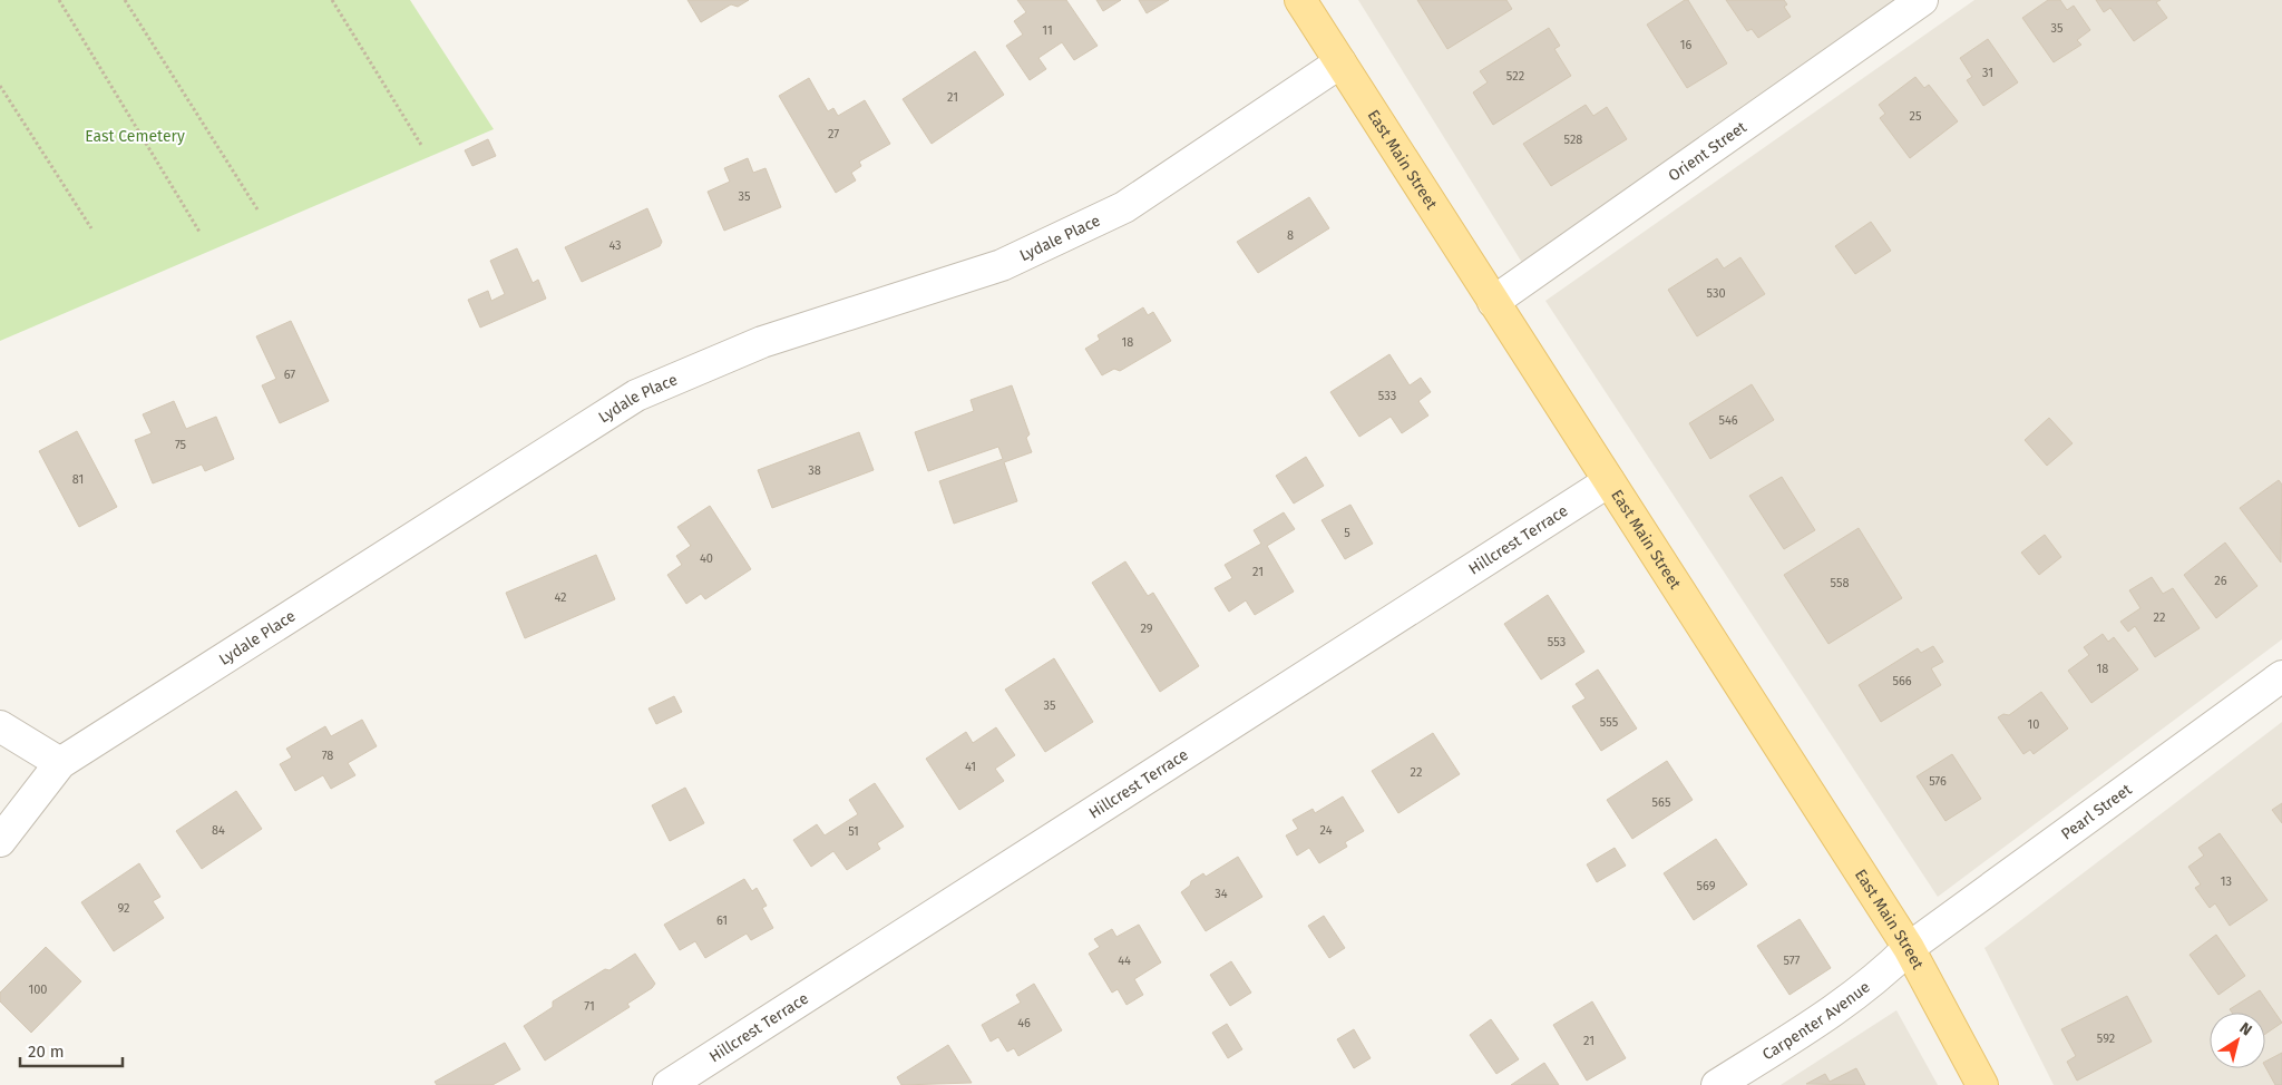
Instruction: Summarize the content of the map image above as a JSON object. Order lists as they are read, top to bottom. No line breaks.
{"streets":{"main road":["East Main Street"],"street":["Orient Street","Lydale Place","Hillcrest Terrace","Pearl Street","Carpenter Avenue"]},"crossings":[["Orient Street","East Main Street"],["East Main Street","Lydale Place"],["East Main Street","Hillcrest Terrace"],["East Main Street","Pearl Street"],["East Main Street","Carpenter Avenue"],["Pearl Street","Carpenter Avenue"]],"parks":["East Cemetery"],"house_numbers":["35","11","16","31","522","21","25","27","528","35","8","43","530","18","67","533","546","75","38","81","5","40","21","26","558","42","22","29","553","18","566","35","555","10","78","41","22","576","565","84","24","51","13","569","34","92","61","44","577","100","71","46","592","21"],"scale_bar":"20 m","north":"top right"}
